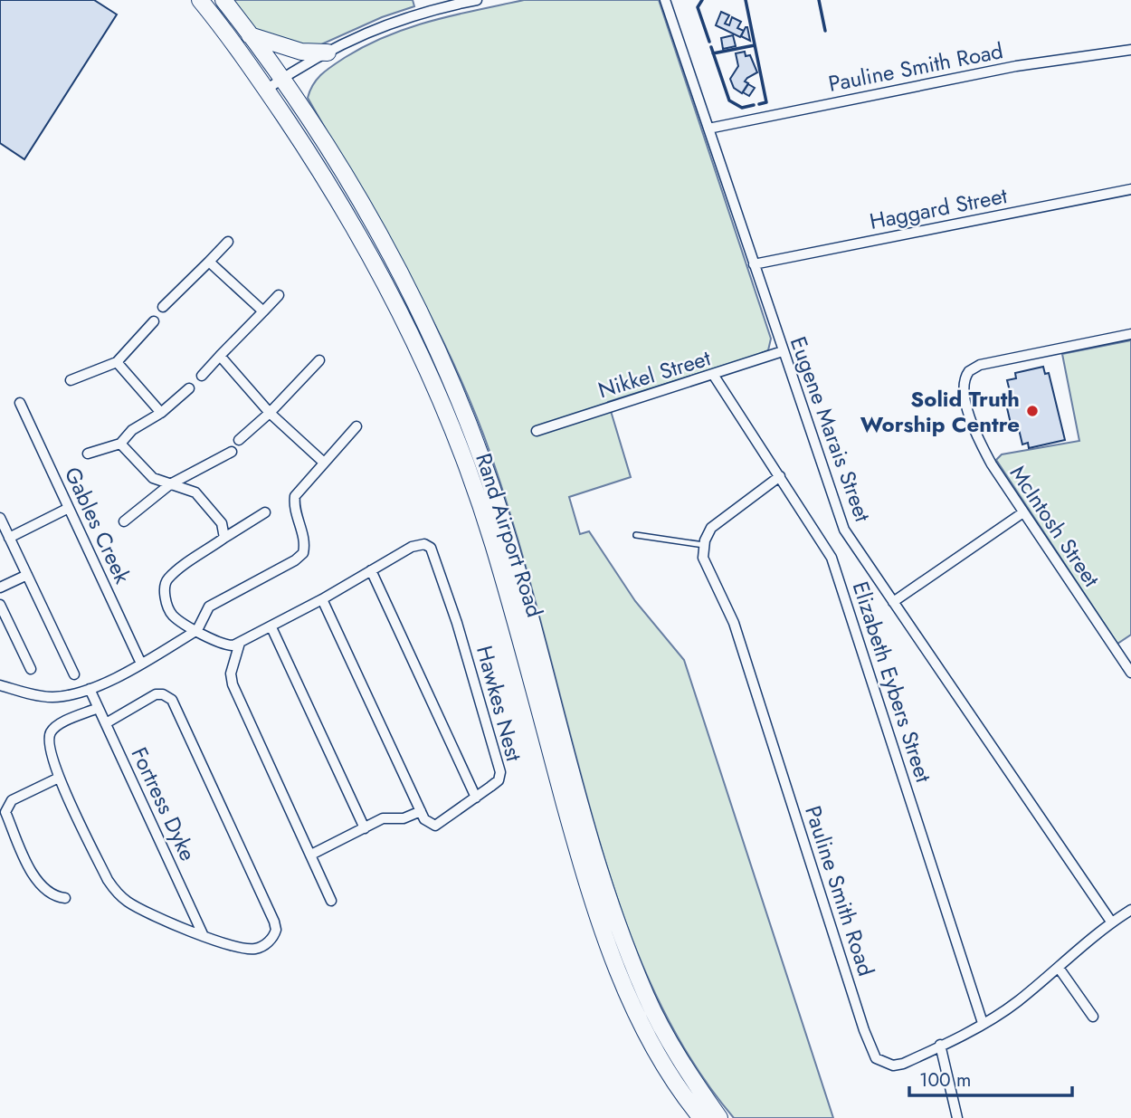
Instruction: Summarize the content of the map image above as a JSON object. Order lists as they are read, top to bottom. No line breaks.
{"streets":{"main road":["Rand Airport Road"],"street":["Pauline Smith Road","Haggard Street","Nikkel Street","Eugene Marais Street","Gables Creek","McIntosh Street","Elizabeth Eybers Street","Hawkes Nest","Fortress Dyke"]},"crossings":[["Pauline Smith Road","Eugene Marais Street"],["Pauline Smith Road","Elizabeth Eybers Street"],["Haggard Street","Eugene Marais Street"],["Nikkel Street","Eugene Marais Street"],["Nikkel Street","Elizabeth Eybers Street"]],"places":["Solid Truth Worship Centre"],"scale_bar":"100 m"}
